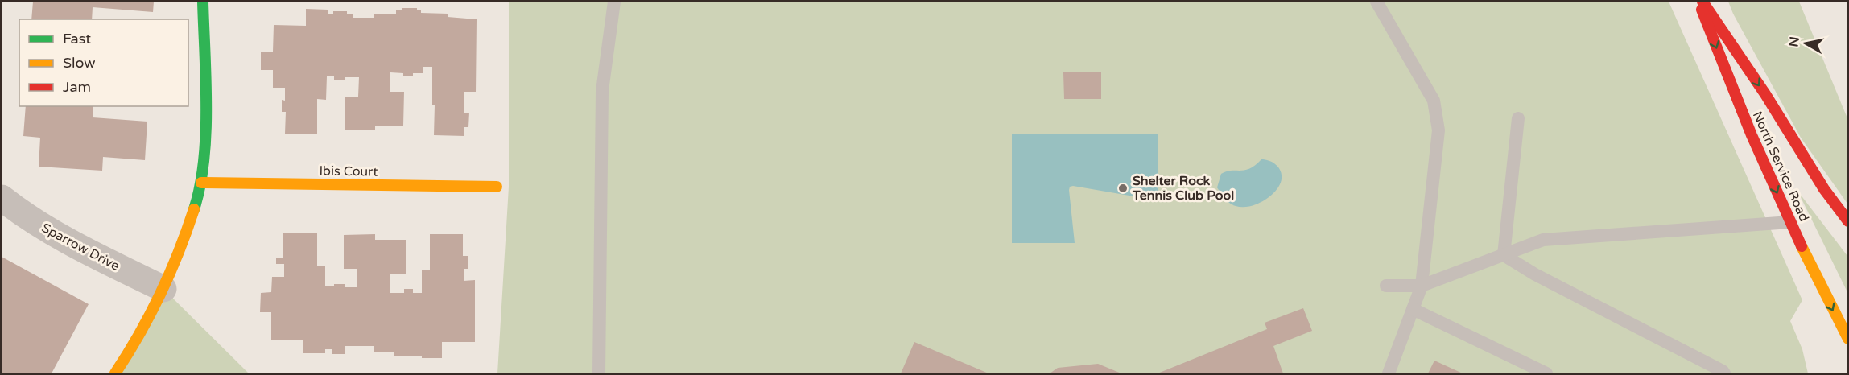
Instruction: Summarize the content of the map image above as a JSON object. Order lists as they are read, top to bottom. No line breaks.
{"streets":{"main road":["North Service Road","Ibis Court"],"street":["Sparrow Drive"]},"places":["Shelter Rock Tennis Club Pool"],"legend":["Fast","Slow","Jam"],"north":"left"}
